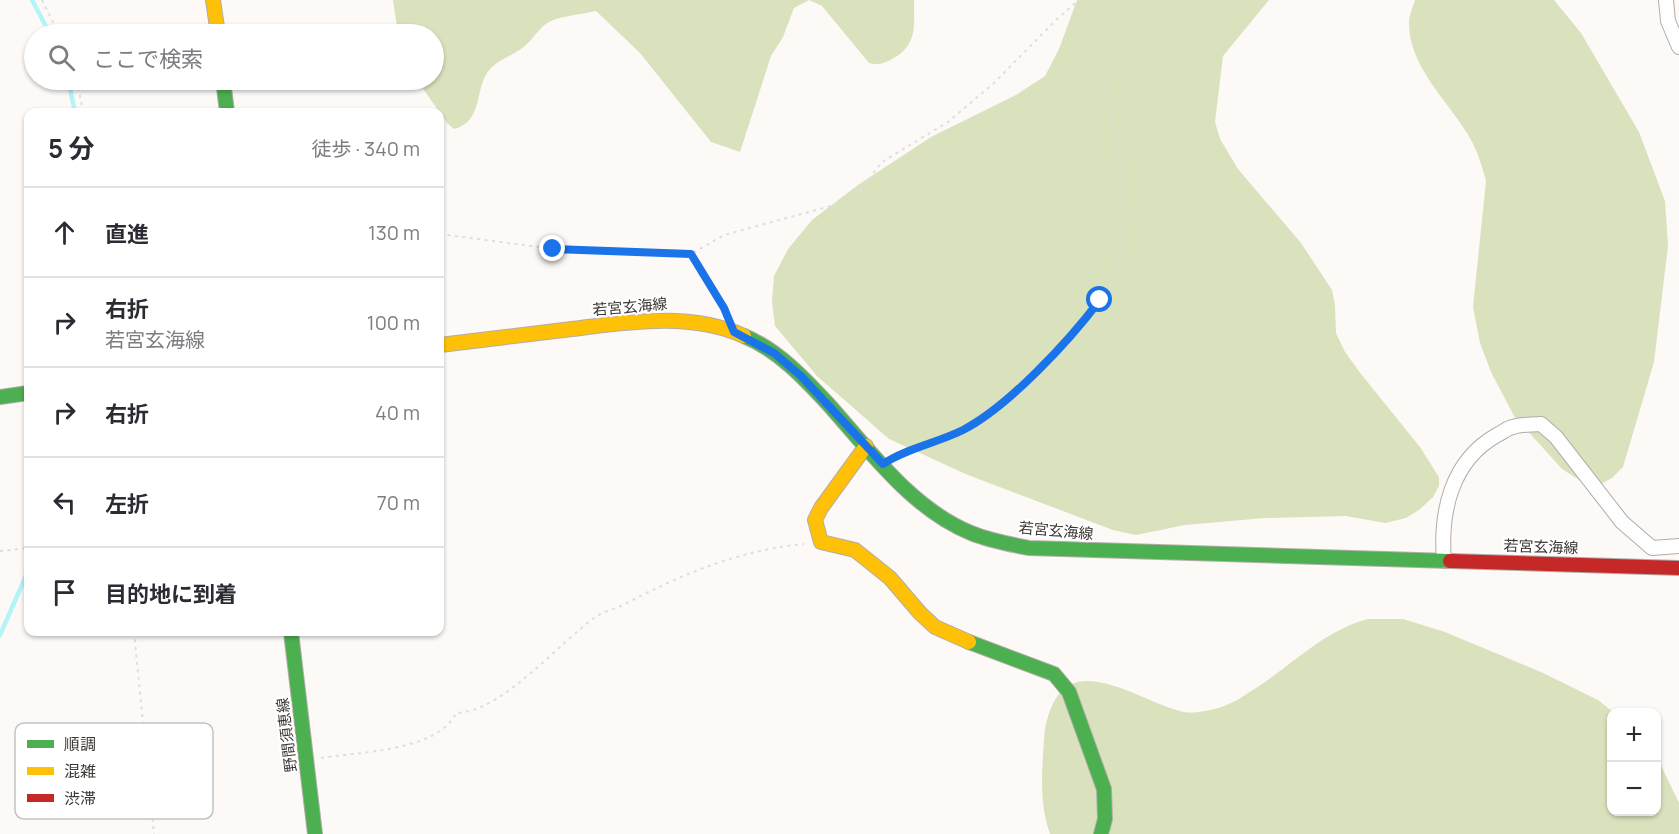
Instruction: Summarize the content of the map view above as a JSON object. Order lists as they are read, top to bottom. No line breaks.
{"streets":{"main road":["若宮玄海線","野間須恵線"]},"legend":["順調","混雑","渋滞"],"page":{"search":"ここで検索","heading":["5 分","徒歩 · 340 m"],"list":[["直進","130 m"],["右折","若宮玄海線","100 m"],["右折","40 m"],["左折","70 m"],"目的地に到着"],"map_buttons":["+","−"]}}
